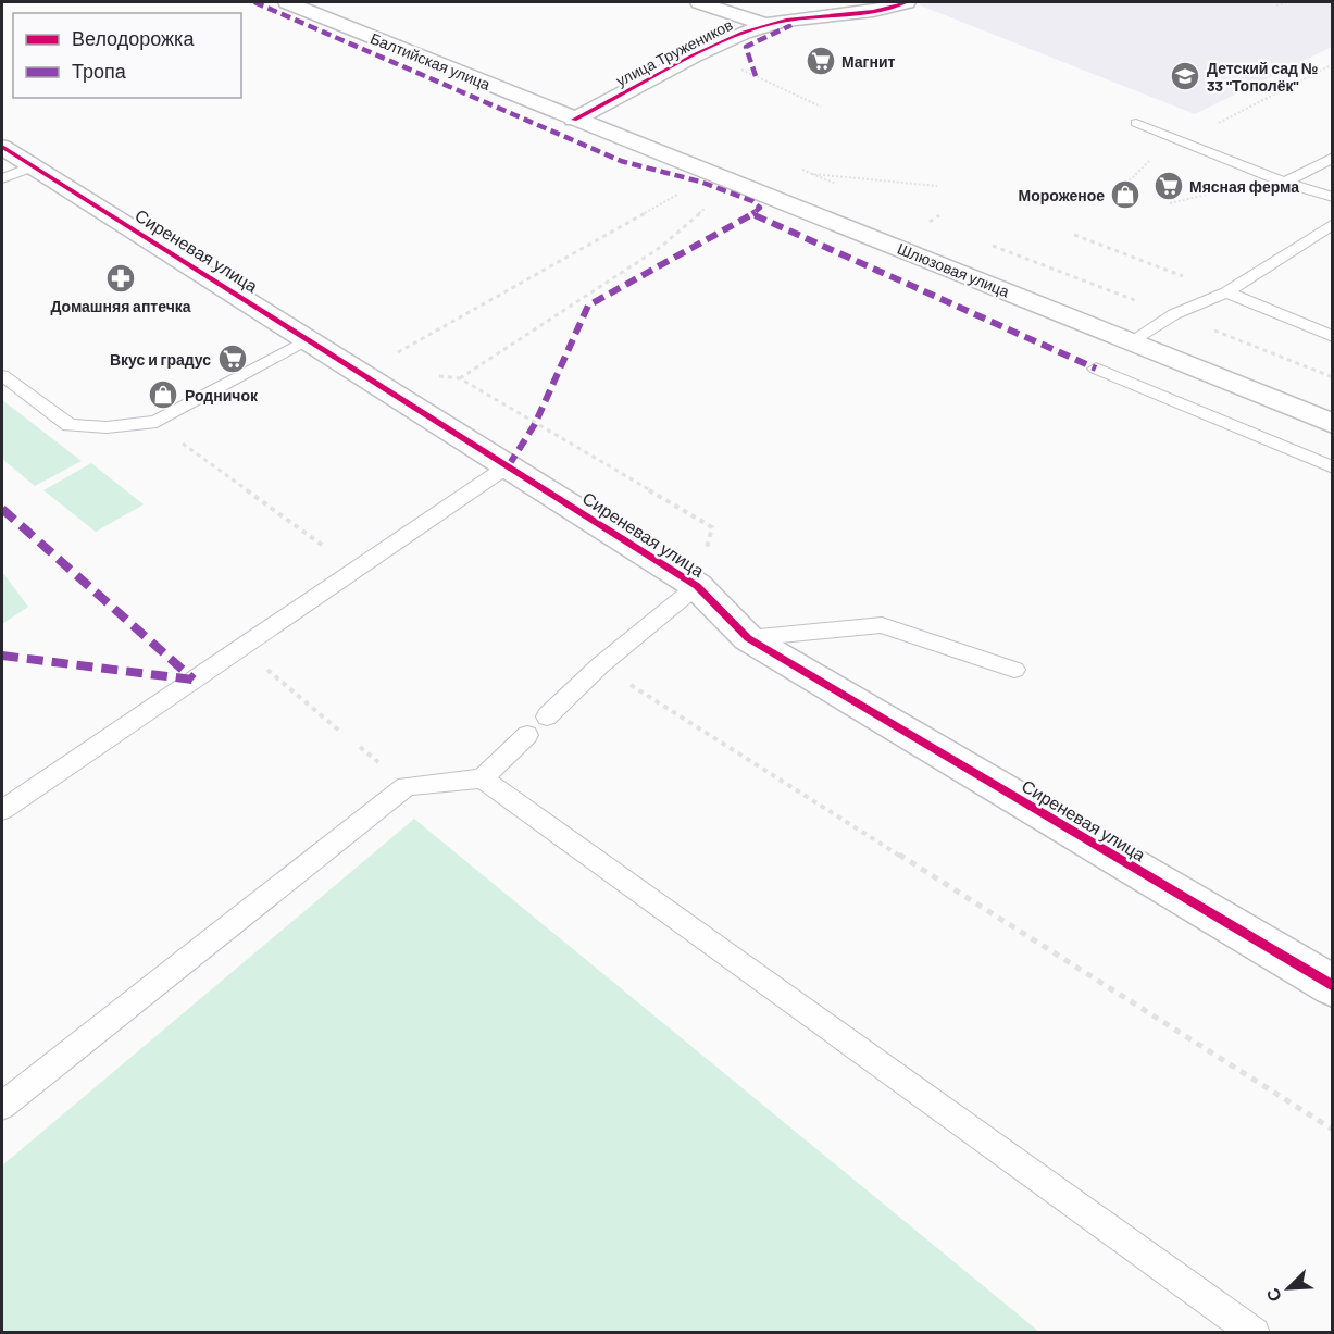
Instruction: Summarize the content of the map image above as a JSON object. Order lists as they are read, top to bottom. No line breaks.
{"streets":{"street":["улица Тружеников","Балтийская улица","Сиреневая улица","Шлюзовая улица"]},"crossings":[["улица Тружеников","Балтийская улица"],["улица Тружеников","Шлюзовая улица"],["Балтийская улица","Шлюзовая улица"]],"places":{"supermarket":["Магнит","Мясная ферма","Вкус и градус"],"school or university":["Детский сад № 33 \"Тополёк\""],"shop":["Мороженое","Родничок"],"pharmacy":["Домашняя аптечка"]},"legend":["Велодорожка","Тропа"],"north":"bottom left"}
